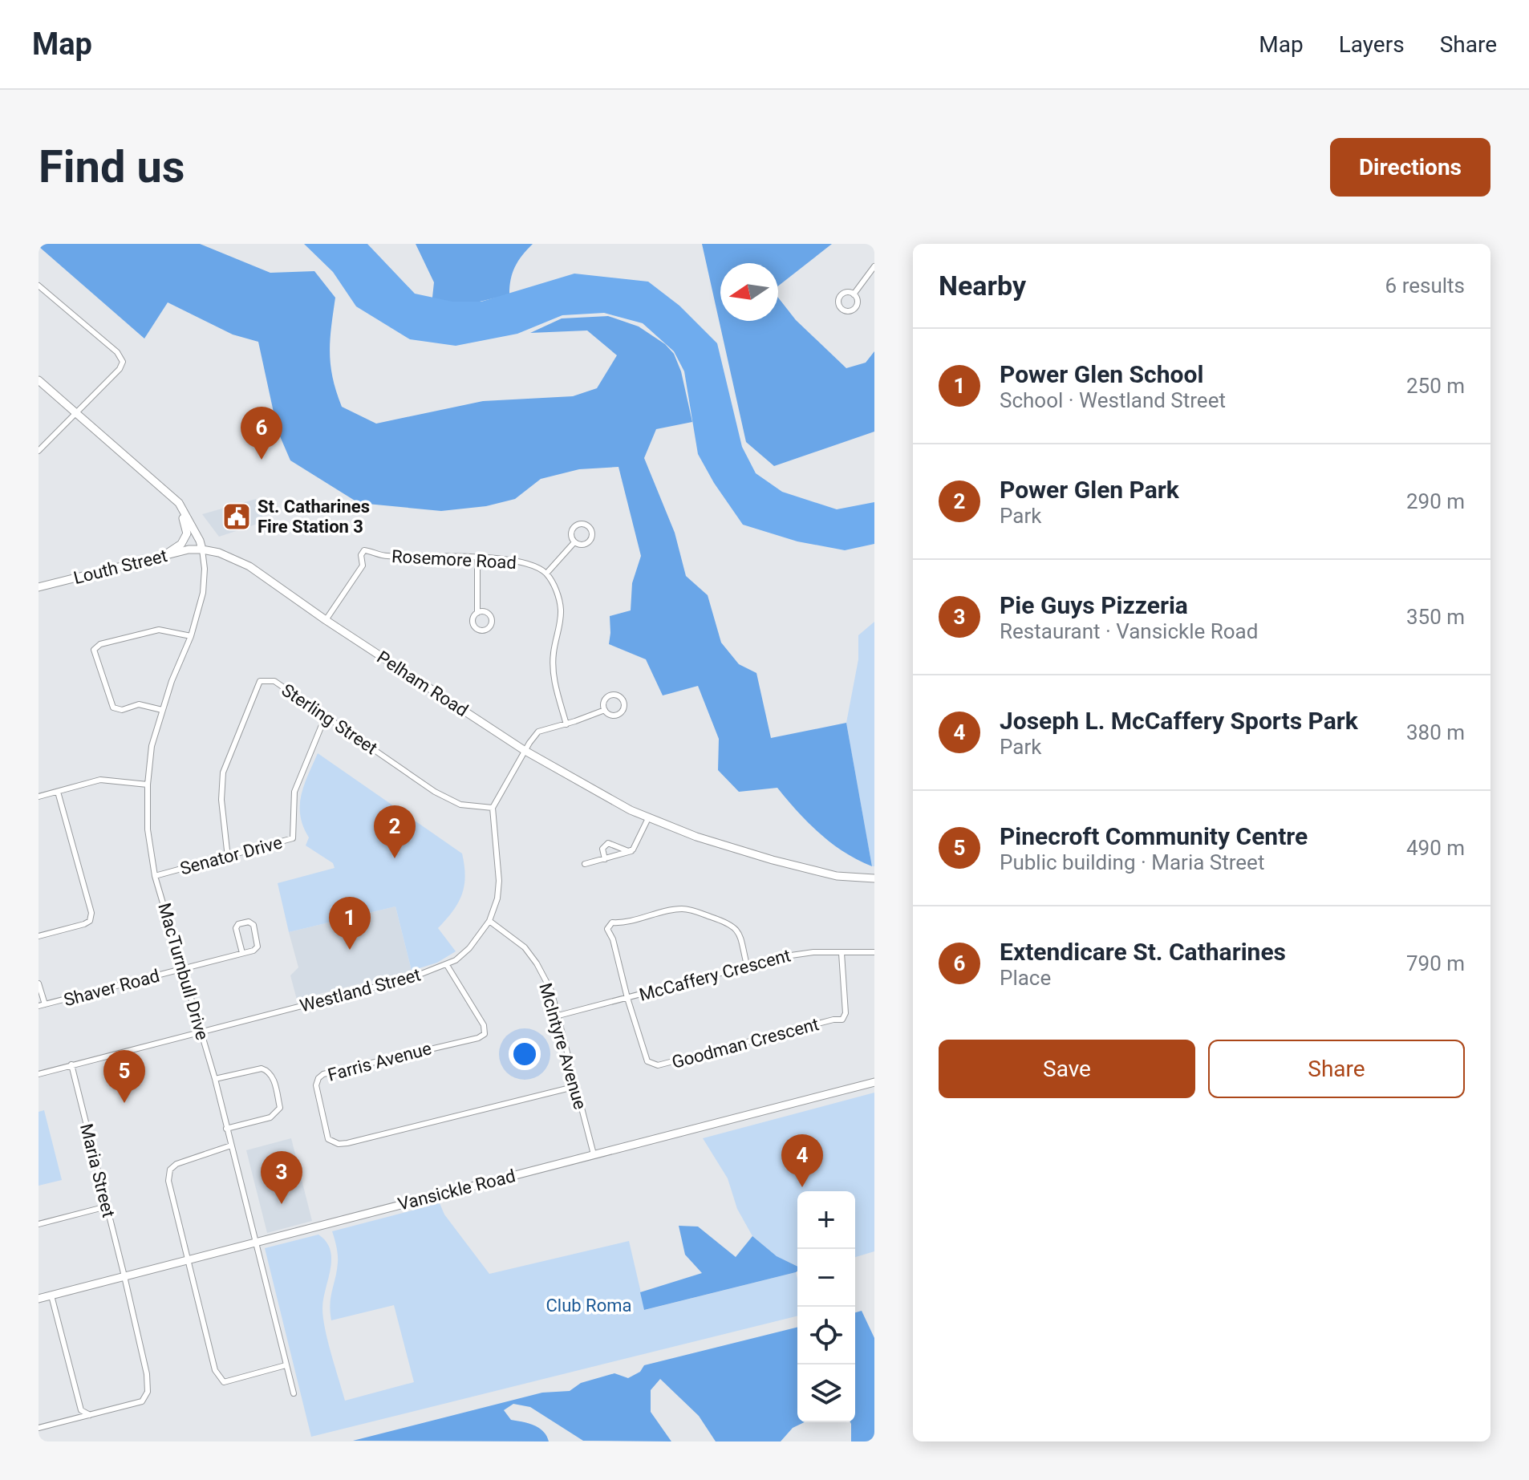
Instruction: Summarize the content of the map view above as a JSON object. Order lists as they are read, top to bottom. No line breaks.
{"streets":{"main road":["Louth Street","Pelham Road","Vansickle Road"],"street":["Rosemore Road","Sterling Street","Senator Drive","MacTurnbull Drive","McCaffery Crescent","Shaver Road","Westland Street","Goodman Crescent","McIntyre Avenue","Farris Avenue","Maria Street"]},"crossings":[["Rosemore Road","Pelham Road"],["Louth Street","Pelham Road"],["Louth Street","MacTurnbull Drive"],["Pelham Road","MacTurnbull Drive"],["Sterling Street","Senator Drive"],["Sterling Street","Westland Street"],["Senator Drive","MacTurnbull Drive"],["MacTurnbull Drive","Shaver Road"],["MacTurnbull Drive","Westland Street"],["MacTurnbull Drive","Vansickle Road"],["McCaffery Crescent","Goodman Crescent"],["McCaffery Crescent","McIntyre Avenue"],["Westland Street","McIntyre Avenue"],["Westland Street","Farris Avenue"],["Westland Street","Maria Street"],["McIntyre Avenue","Farris Avenue"],["McIntyre Avenue","Vansickle Road"],["Maria Street","Vansickle Road"]],"parks":["Club Roma"],"places":{"public building":["St. Catharines Fire Station 3"]},"north":"left","page":{"header":"Map","nav":["Map","Layers","Share"],"buttons":["Directions",["Save","Share"]],"title":"Find us","heading":["Nearby","6 results"],"list":[{"mark":"1","name":"Power Glen School","note":"School · Westland Street","value":"250 m"},{"mark":"2","name":"Power Glen Park","note":"Park","value":"290 m"},{"mark":"3","name":"Pie Guys Pizzeria","note":"Restaurant · Vansickle Road","value":"350 m"},{"mark":"4","name":"Joseph L. McCaffery Sports Park","note":"Park","value":"380 m"},{"mark":"5","name":"Pinecroft Community Centre","note":"Public building · Maria Street","value":"490 m"},{"mark":"6","name":"Extendicare St. Catharines","note":"Place","value":"790 m"}],"pins":["6","2","1","5","4","3"],"map_buttons":["+","−"]}}
